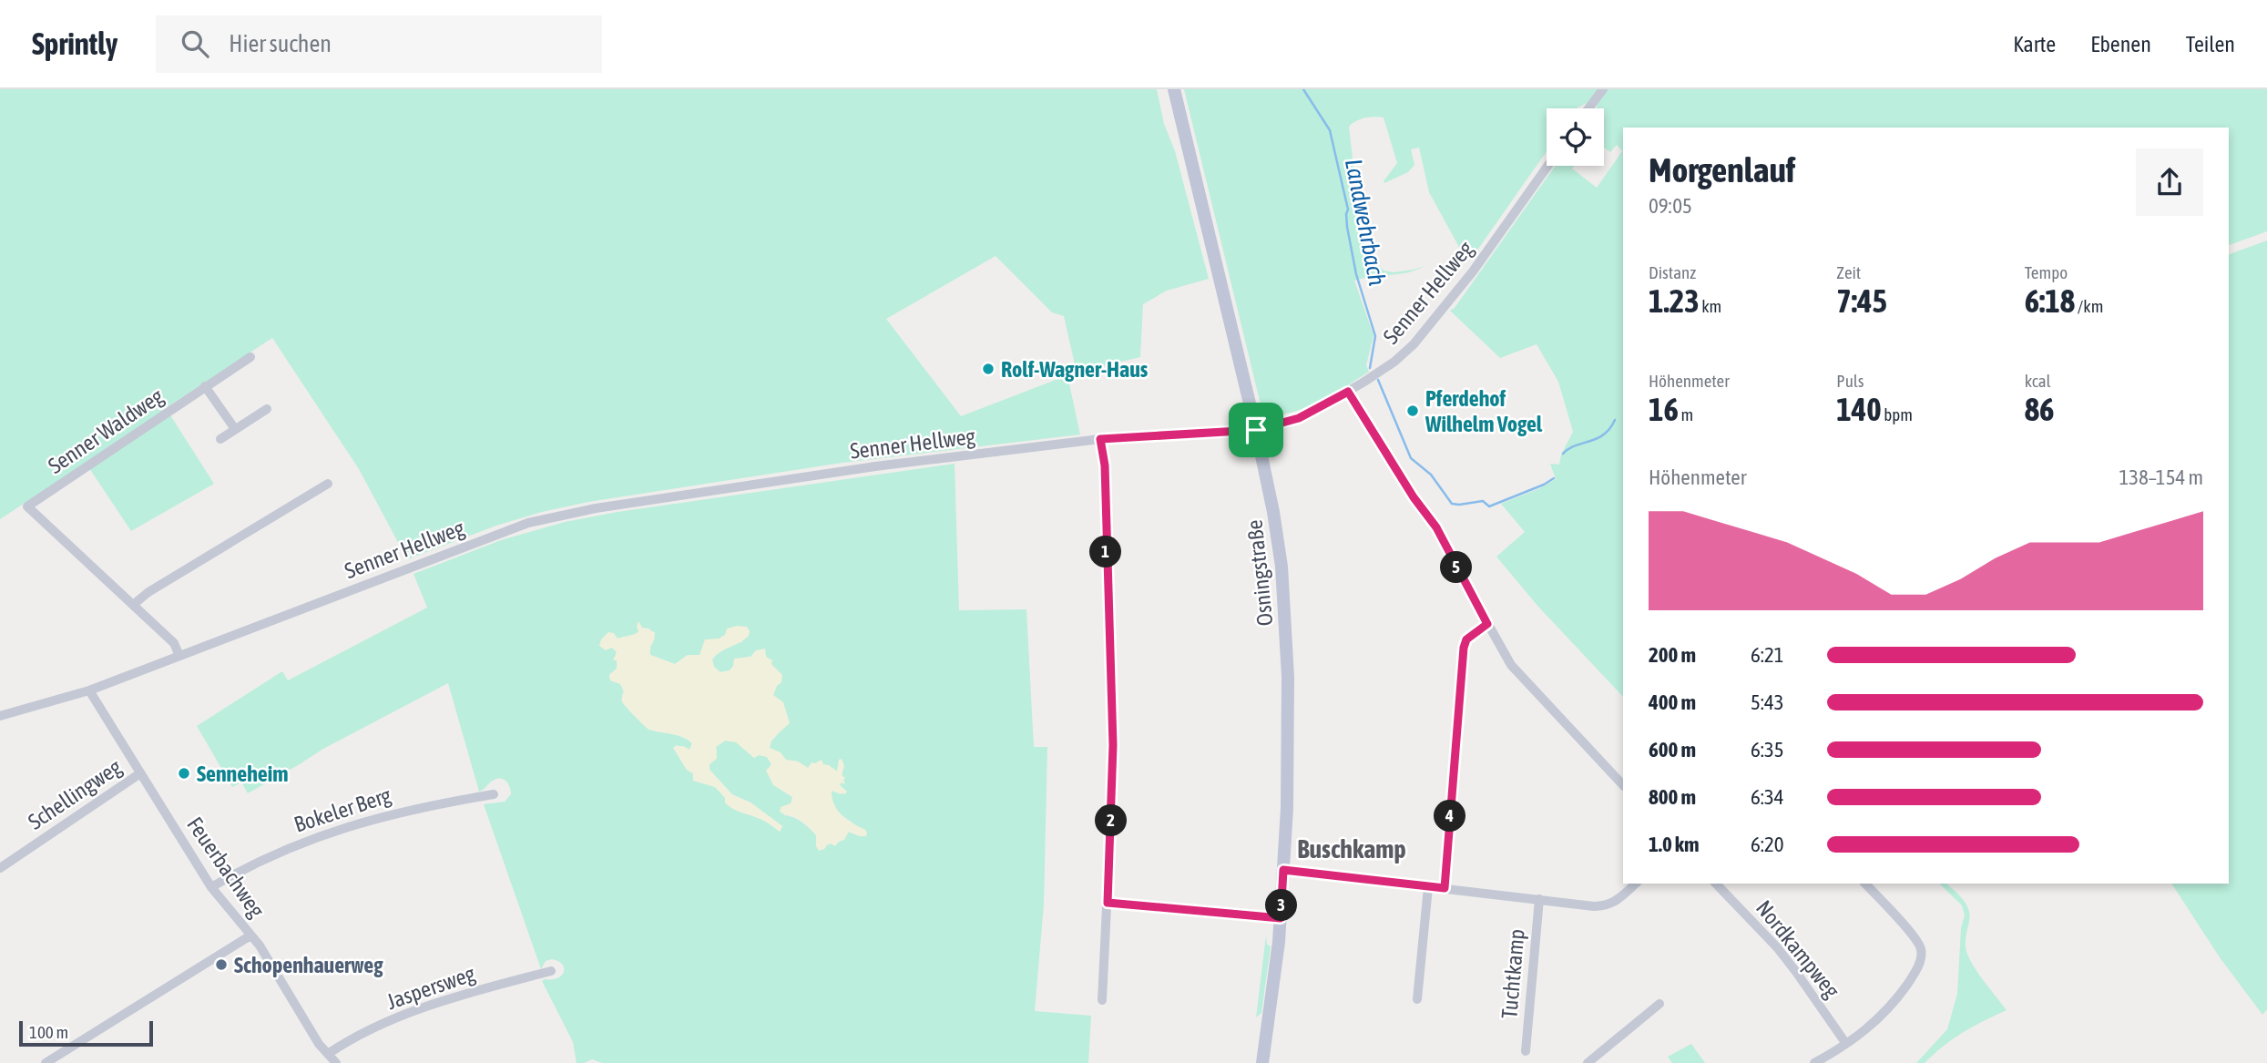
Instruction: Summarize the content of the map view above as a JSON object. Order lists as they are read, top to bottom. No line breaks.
{"streets":{"main road":["Osningstraße"],"street":["Senner Hellweg","Senner Waldweg","Schellingweg","Bokeler Berg","Feuerbachweg","Nordkampweg","Tuchtkamp","Jaspersweg"]},"crossings":[["Senner Hellweg","Osningstraße"],["Senner Hellweg","Feuerbachweg"],["Schellingweg","Feuerbachweg"],["Bokeler Berg","Feuerbachweg"],["Feuerbachweg","Jaspersweg"]],"districts":["Buschkamp"],"water":["Landwehrbach"],"places":["Rolf-Wagner-Haus","Pferdehof Wilhelm Vogel","Senneheim","Schopenhauerweg"],"scale_bar":"100 m","page":{"header":"Sprintly","search":"Hier suchen","nav":["Karte","Ebenen","Teilen"],"heading":["Morgenlauf","09:05"],"stats":[["Distanz","1.23 km"],["Zeit","7:45"],["Tempo","6:18 /km"],["Höhenmeter","16 m"],["Puls","140 bpm"],["kcal","86"]],"chart":["Höhenmeter","138–154 m"],"pins":["1","5","4","2","3"],"list":[{"name":"200 m","note":"6:21"},{"name":"400 m","note":"5:43"},{"name":"600 m","note":"6:35"},{"name":"800 m","note":"6:34"},{"name":"1.0 km","note":"6:20"}],"scale":"100 m"}}
